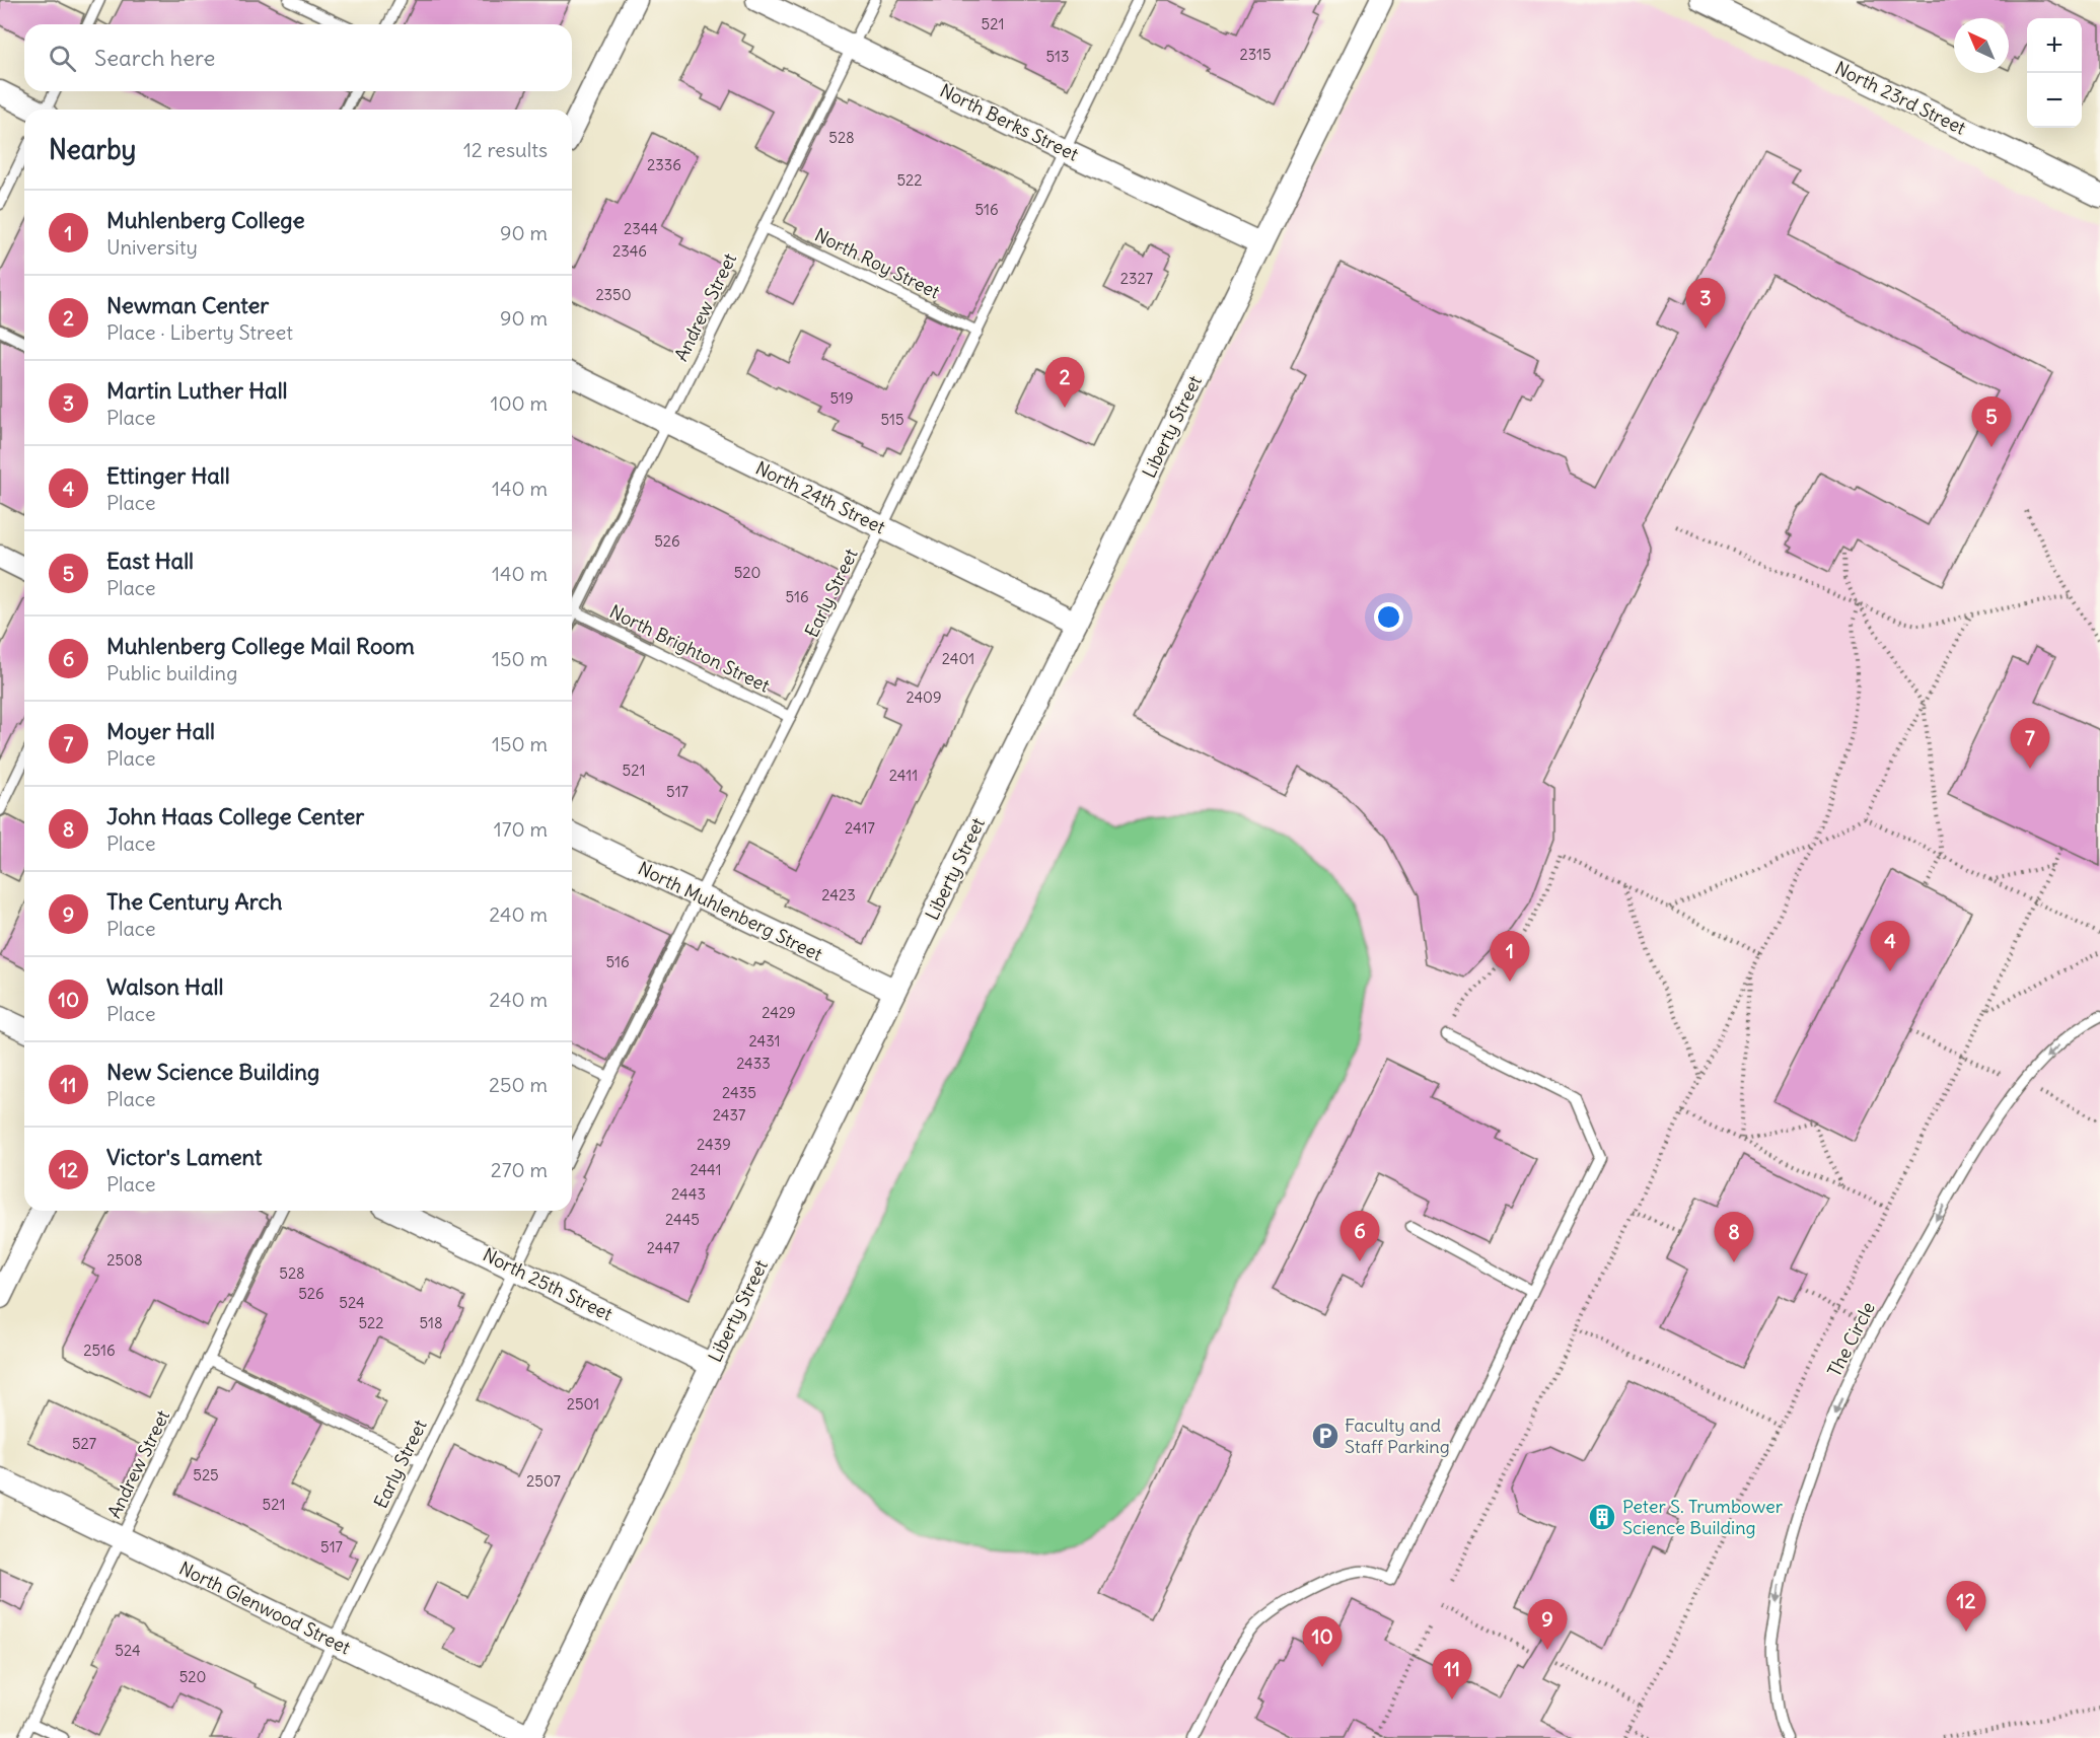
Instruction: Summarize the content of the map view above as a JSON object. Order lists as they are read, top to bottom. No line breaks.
{"streets":{"street":["North 23rd Street","North Berks Street","Liberty Street","North 24th Street","North Muhlenberg Street","North 25th Street","North Glenwood Street"],"lane":["North Roy Street","Andrew Street","Early Street","North Brighton Street","The Circle"]},"crossings":[["North Berks Street","Andrew Street"],["North Berks Street","Liberty Street"],["North Berks Street","Early Street"],["North Roy Street","Andrew Street"],["North Roy Street","Early Street"],["Andrew Street","North 24th Street"],["Andrew Street","North Brighton Street"],["Andrew Street","North Glenwood Street"],["Liberty Street","North 24th Street"],["Liberty Street","North Muhlenberg Street"],["Liberty Street","North 25th Street"],["Liberty Street","North Glenwood Street"],["North 24th Street","Early Street"],["Early Street","North Brighton Street"],["Early Street","North Muhlenberg Street"],["Early Street","North 25th Street"],["Early Street","North Glenwood Street"]],"one_way":["The Circle"],"places":{"parking":["Faculty and Staff Parking"],"building":["Peter S. Trumbower Science Building"]},"house_numbers":["521","2315","513","528","2336","522","516","2344","2346","2327","2350","519","515","526","520","516","2401","2409","521","2411","517","2417","2423","516","2429","2431","2433","2435","2437","2439","2441","2443","2445","2447","2508","528","526","524","522","518","2516","2501","527","525","2507","521","517","524","520"],"north":"top left","page":{"map_buttons":["+","−"],"search":"Search here","heading":["Nearby","12 results"],"list":[{"mark":"1","name":"Muhlenberg College","note":"University","value":"90 m"},{"mark":"2","name":"Newman Center","note":"Place · Liberty Street","value":"90 m"},{"mark":"3","name":"Martin Luther Hall","note":"Place","value":"100 m"},{"mark":"4","name":"Ettinger Hall","note":"Place","value":"140 m"},{"mark":"5","name":"East Hall","note":"Place","value":"140 m"},{"mark":"6","name":"Muhlenberg College Mail Room","note":"Public building","value":"150 m"},{"mark":"7","name":"Moyer Hall","note":"Place","value":"150 m"},{"mark":"8","name":"John Haas College Center","note":"Place","value":"170 m"},{"mark":"9","name":"The Century Arch","note":"Place","value":"240 m"},{"mark":"10","name":"Walson Hall","note":"Place","value":"240 m"},{"mark":"11","name":"New Science Building","note":"Place","value":"250 m"},{"mark":"12","name":"Victor's Lament","note":"Place","value":"270 m"}],"pins":["3","2","5","7","4","1","6","8","12","9","10","11"]}}
